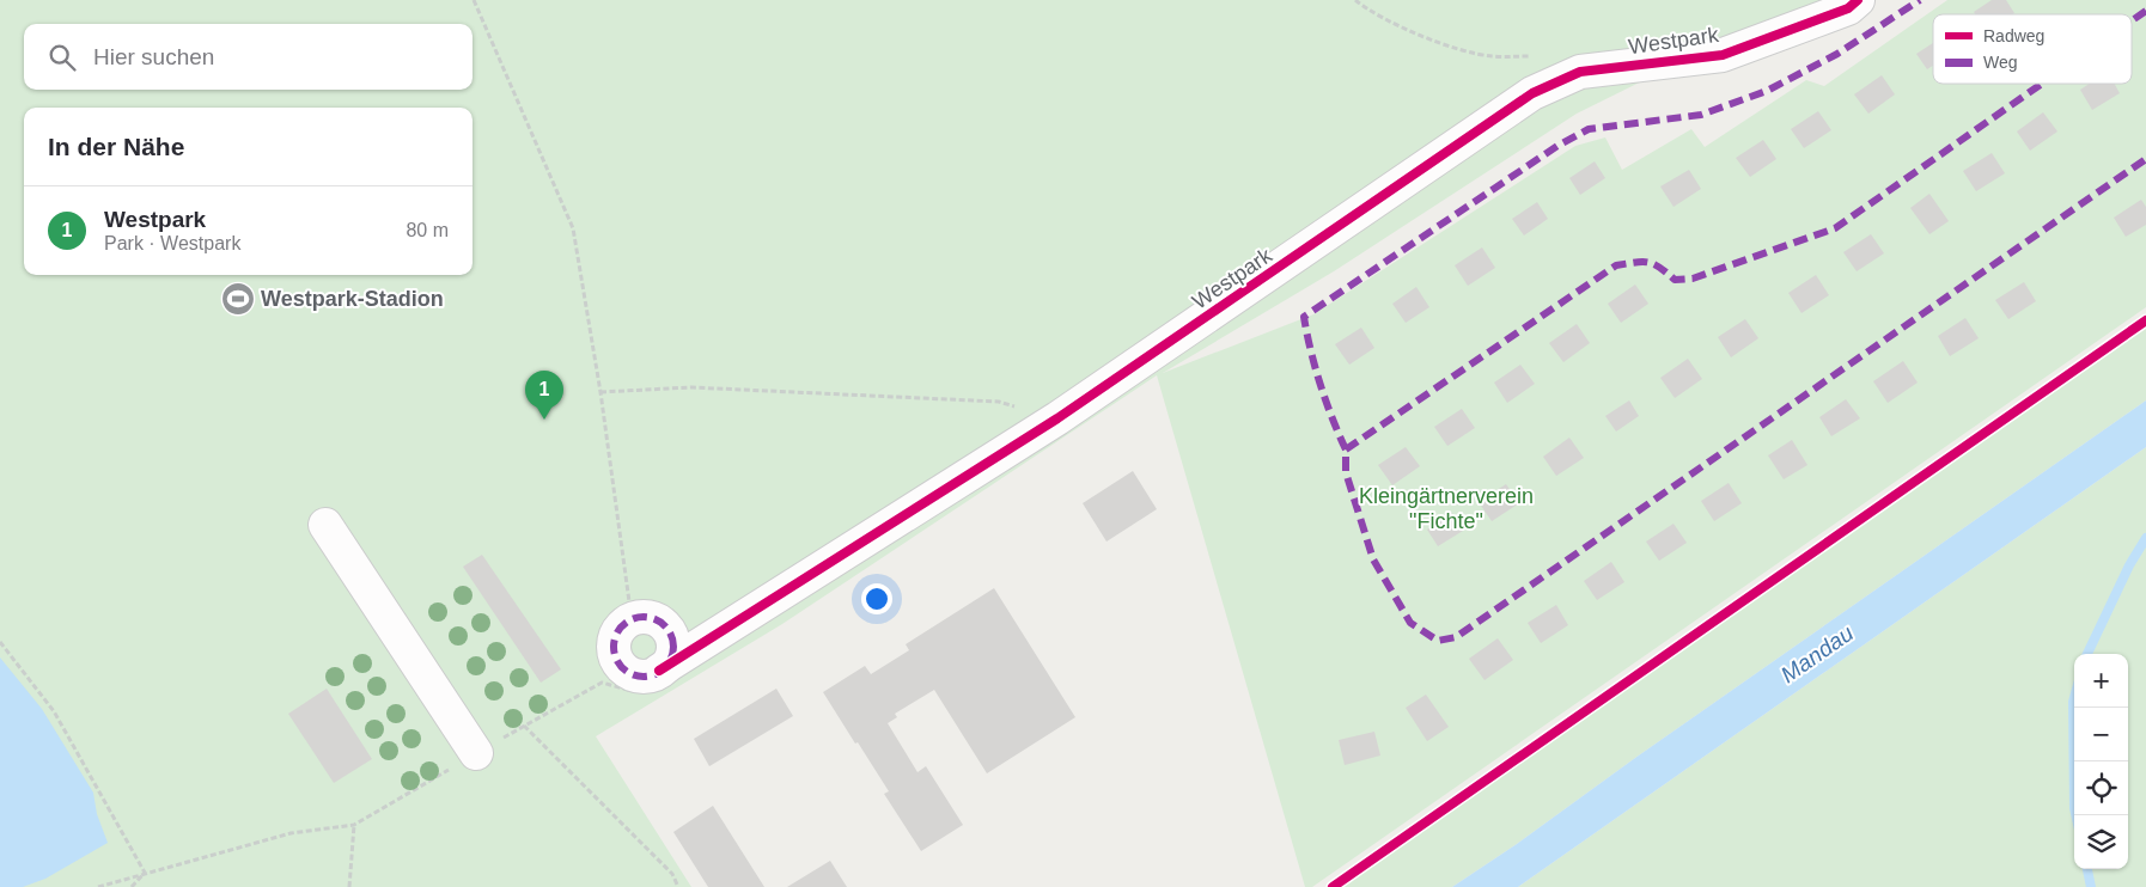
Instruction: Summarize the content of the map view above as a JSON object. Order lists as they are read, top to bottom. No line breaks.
{"streets":{"street":["Westpark"]},"water":["Mandau"],"parks":["Kleingärtnerverein \"Fichte\""],"places":{"sports":["Westpark-Stadion"]},"legend":["Radweg","Weg"],"page":{"search":"Hier suchen","heading":"In der Nähe","list":[{"mark":"1","name":"Westpark","note":"Park · Westpark","value":"80 m"}],"pins":"1","map_buttons":["+","−"]}}
